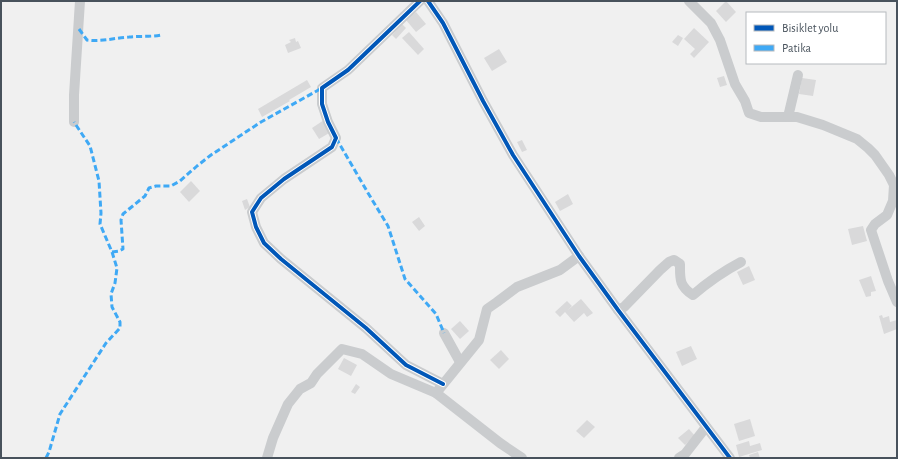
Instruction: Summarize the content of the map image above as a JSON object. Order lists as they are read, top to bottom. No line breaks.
{"legend":["Bisiklet yolu","Patika"]}
